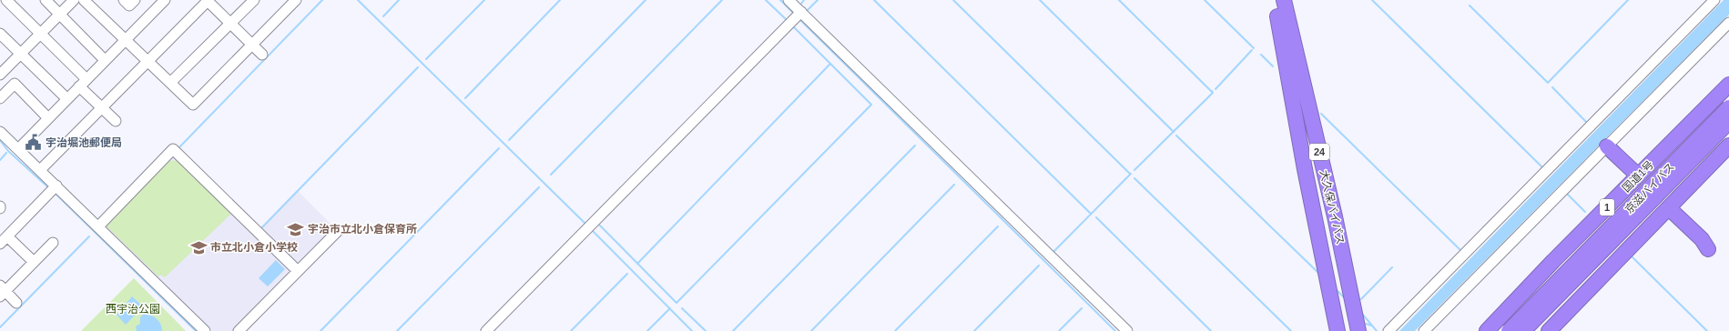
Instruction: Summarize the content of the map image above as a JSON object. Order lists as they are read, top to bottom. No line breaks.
{"streets":{"highway":["24","国道1号","京滋バイパス","大久保バイパス","1"]},"parks":["西宇治公園"],"places":{"public building":["宇治堀池郵便局"],"school or university":["宇治市立北小倉保育所","市立北小倉小学校"]}}
